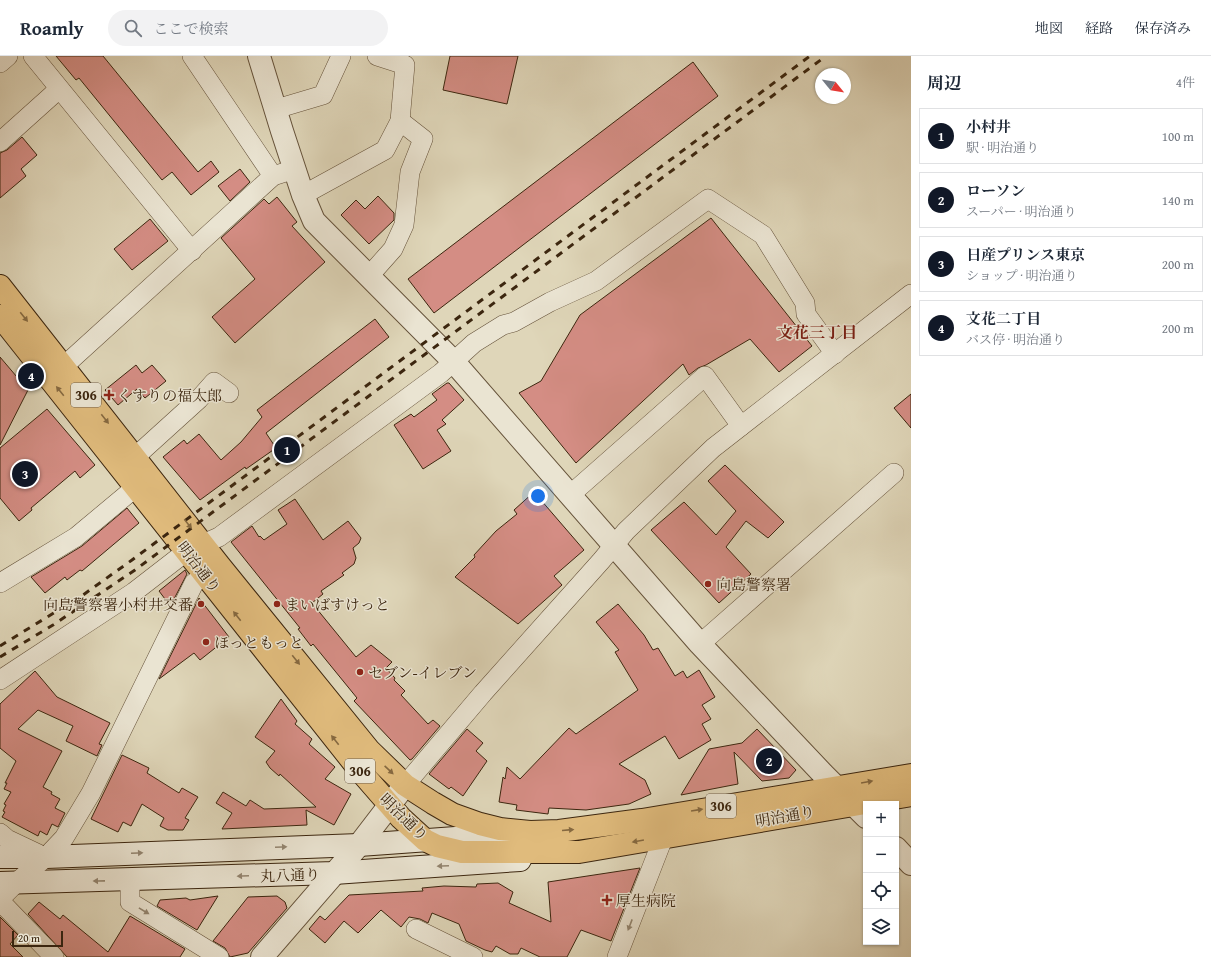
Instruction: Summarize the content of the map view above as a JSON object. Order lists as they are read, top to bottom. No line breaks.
{"streets":{"main road":["306","明治通り"],"street":["丸八通り"]},"crossings":[["明治通り","丸八通り"]],"districts":["文花三丁目"],"places":{"health":["くすりの福太郎","厚生病院"],"other":["向島警察署","向島警察署小村井交番","まいばすけっと","ほっともっと","セブン-イレブン"]},"scale_bar":"20 m","north":"bottom right","page":{"header":"Roamly","search":"ここで検索","nav":["地図","経路","保存済み"],"heading":["周辺","4件"],"list":[{"mark":"1","name":"小村井","note":"駅 · 明治通り","value":"100 m"},{"mark":"2","name":"ローソン","note":"スーパー · 明治通り","value":"140 m"},{"mark":"3","name":"日産プリンス東京","note":"ショップ · 明治通り","value":"200 m"},{"mark":"4","name":"文花二丁目","note":"バス停 · 明治通り","value":"200 m"}],"pins":["4","1","3","2"],"map_buttons":["+","−"],"scale":"20 m"}}
